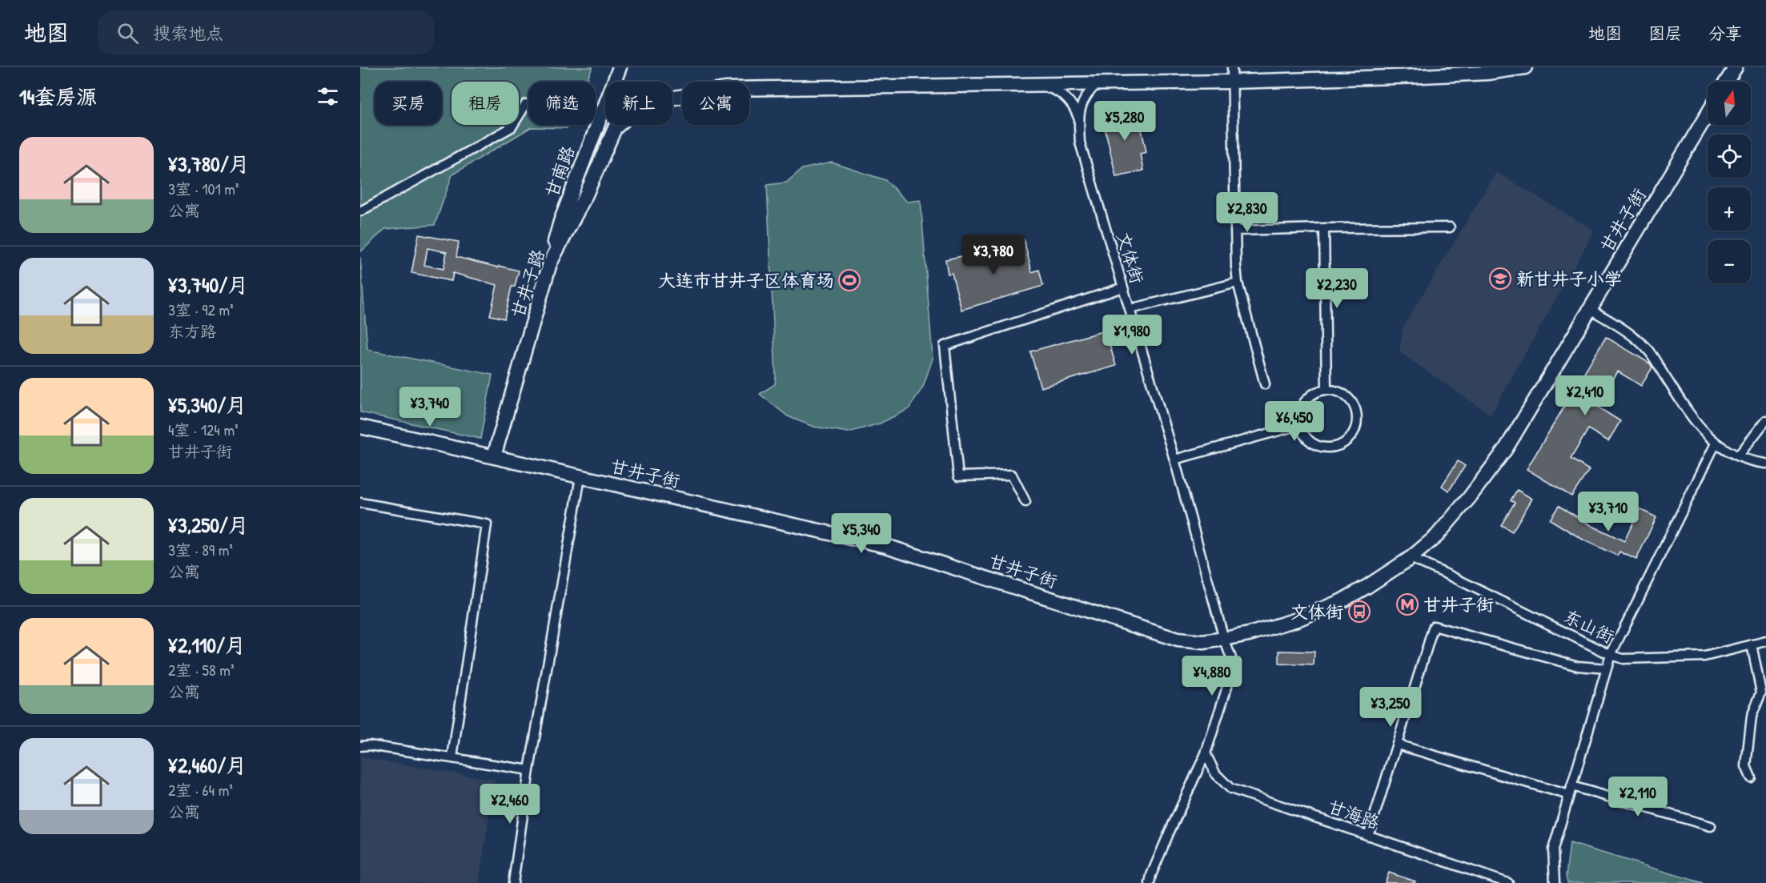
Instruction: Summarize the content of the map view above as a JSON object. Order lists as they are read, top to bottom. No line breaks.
{"streets":{"street":["甘南路","甘井子街","文体街","甘井子路","东山街","甘海路"]},"crossings":[["甘南路","甘井子路"],["甘井子街","文体街"],["甘井子街","甘井子路"],["甘井子街","东山街"],["文体街","甘井子路"],["文体街","甘海路"]],"places":{"school or university":["新甘井子小学"],"sports":["大连市甘井子区体育场"],"metro station":["甘井子街"],"bus stop":["文体街"]},"north":"top","page":{"header":"地图","search":"搜索地点","nav":["地图","图层","分享"],"heading":"14套房源","map_buttons":["+","−"],"chip":["买房","租房","筛选","新上","公寓"],"price":["¥5,280","¥2,830","¥3,780","¥2,230","¥1,980","¥2,410","¥3,740","¥6,450","¥3,710","¥5,340","¥4,880","¥3,250","¥2,110","¥2,460"],"list":[{"name":"¥3,780/月","note":"3室 · 101 m² · 公寓"},{"name":"¥3,740/月","note":"3室 · 92 m² · 东方路"},{"name":"¥5,340/月","note":"4室 · 124 m² · 甘井子街"},{"name":"¥3,250/月","note":"3室 · 89 m² · 公寓"},{"name":"¥2,110/月","note":"2室 · 58 m² · 公寓"},{"name":"¥2,460/月","note":"2室 · 64 m² · 公寓"}]}}
